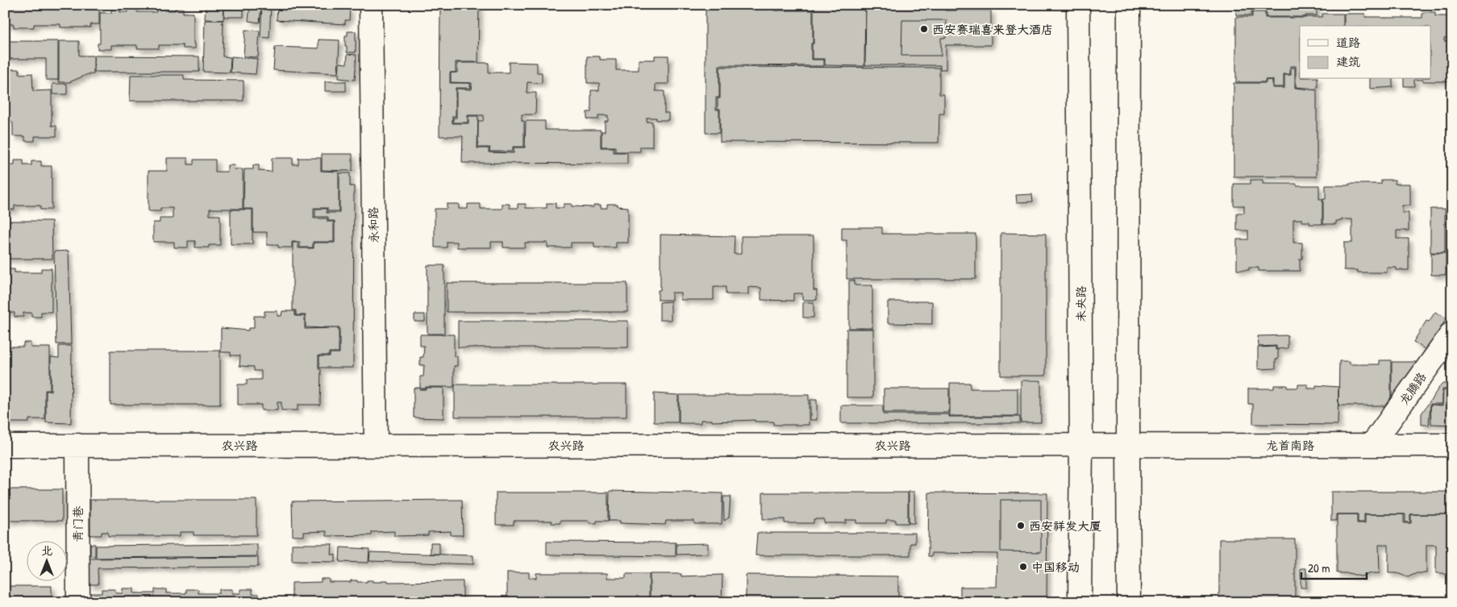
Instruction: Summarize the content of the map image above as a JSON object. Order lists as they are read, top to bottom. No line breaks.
{"streets":{"street":["永和路","未央路","龙腾路","农兴路","龙首南路","青门巷"]},"crossings":[["永和路","农兴路"],["未央路","农兴路"],["龙腾路","龙首南路"],["农兴路","龙首南路"],["农兴路","青门巷"]],"places":["西安赛瑞喜来登大酒店","西安祥发大厦","中国移动"],"legend":["道路","建筑"],"scale_bar":"20 m","north":"top"}
